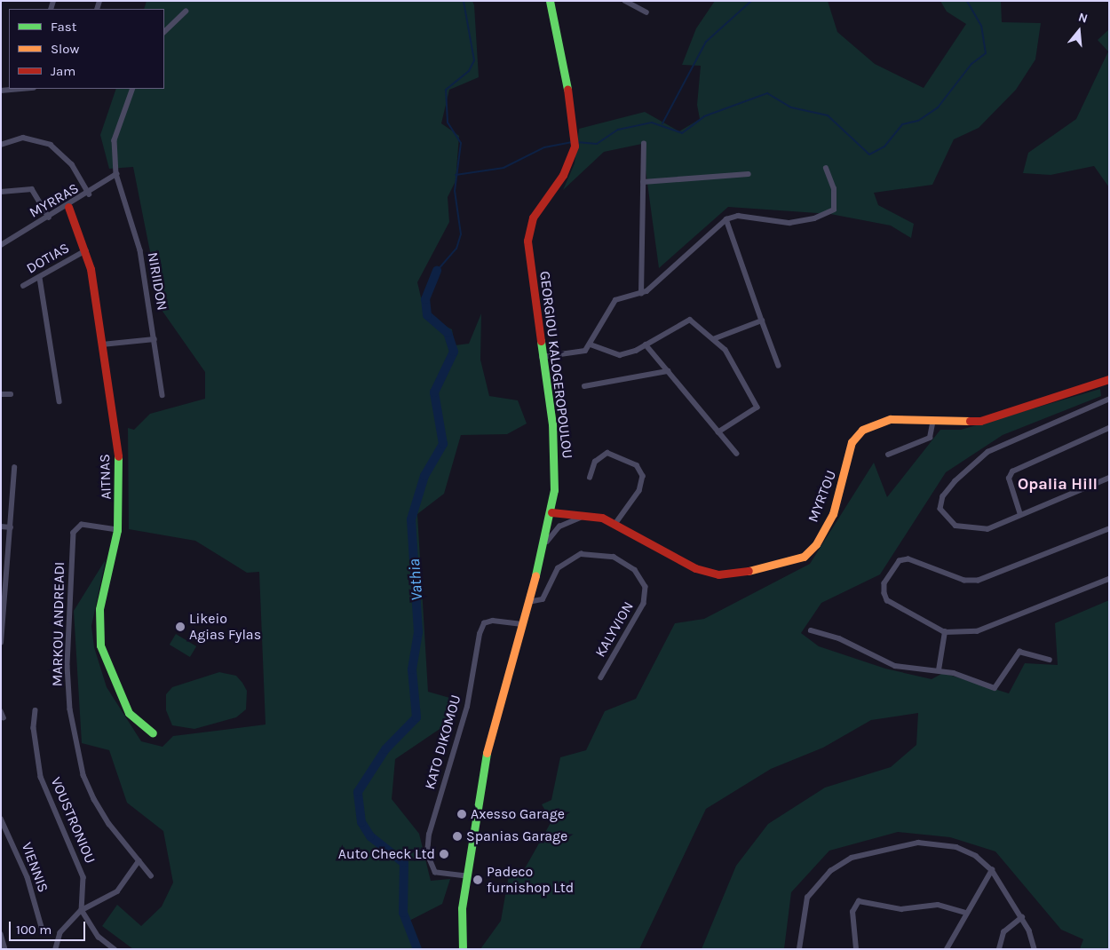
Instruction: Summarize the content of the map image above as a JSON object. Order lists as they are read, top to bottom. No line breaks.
{"streets":{"street":["MYRRAS","DOTIAS","NIRIIDON","GEORGIOU KALOGEROPOULOU","AITNAS","MYRTOU","MARKOU ANDREADI","KALYVION","KATO DIKOMOU","VOUSTRONIOU","VIENNIS"]},"crossings":[["MYRRAS","NIRIIDON"],["MYRRAS","AITNAS"],["DOTIAS","AITNAS"],["GEORGIOU KALOGEROPOULOU","MYRTOU"],["GEORGIOU KALOGEROPOULOU","KALYVION"],["GEORGIOU KALOGEROPOULOU","KATO DIKOMOU"],["AITNAS","MARKOU ANDREADI"]],"districts":["Opalia Hill"],"water":["Vathia"],"places":["Likeio Agias Fylas","Axesso Garage","Spanias Garage","Auto Check Ltd","Padeco furnishop Ltd"],"legend":["Fast","Slow","Jam"],"scale_bar":"100 m","north":"top"}
